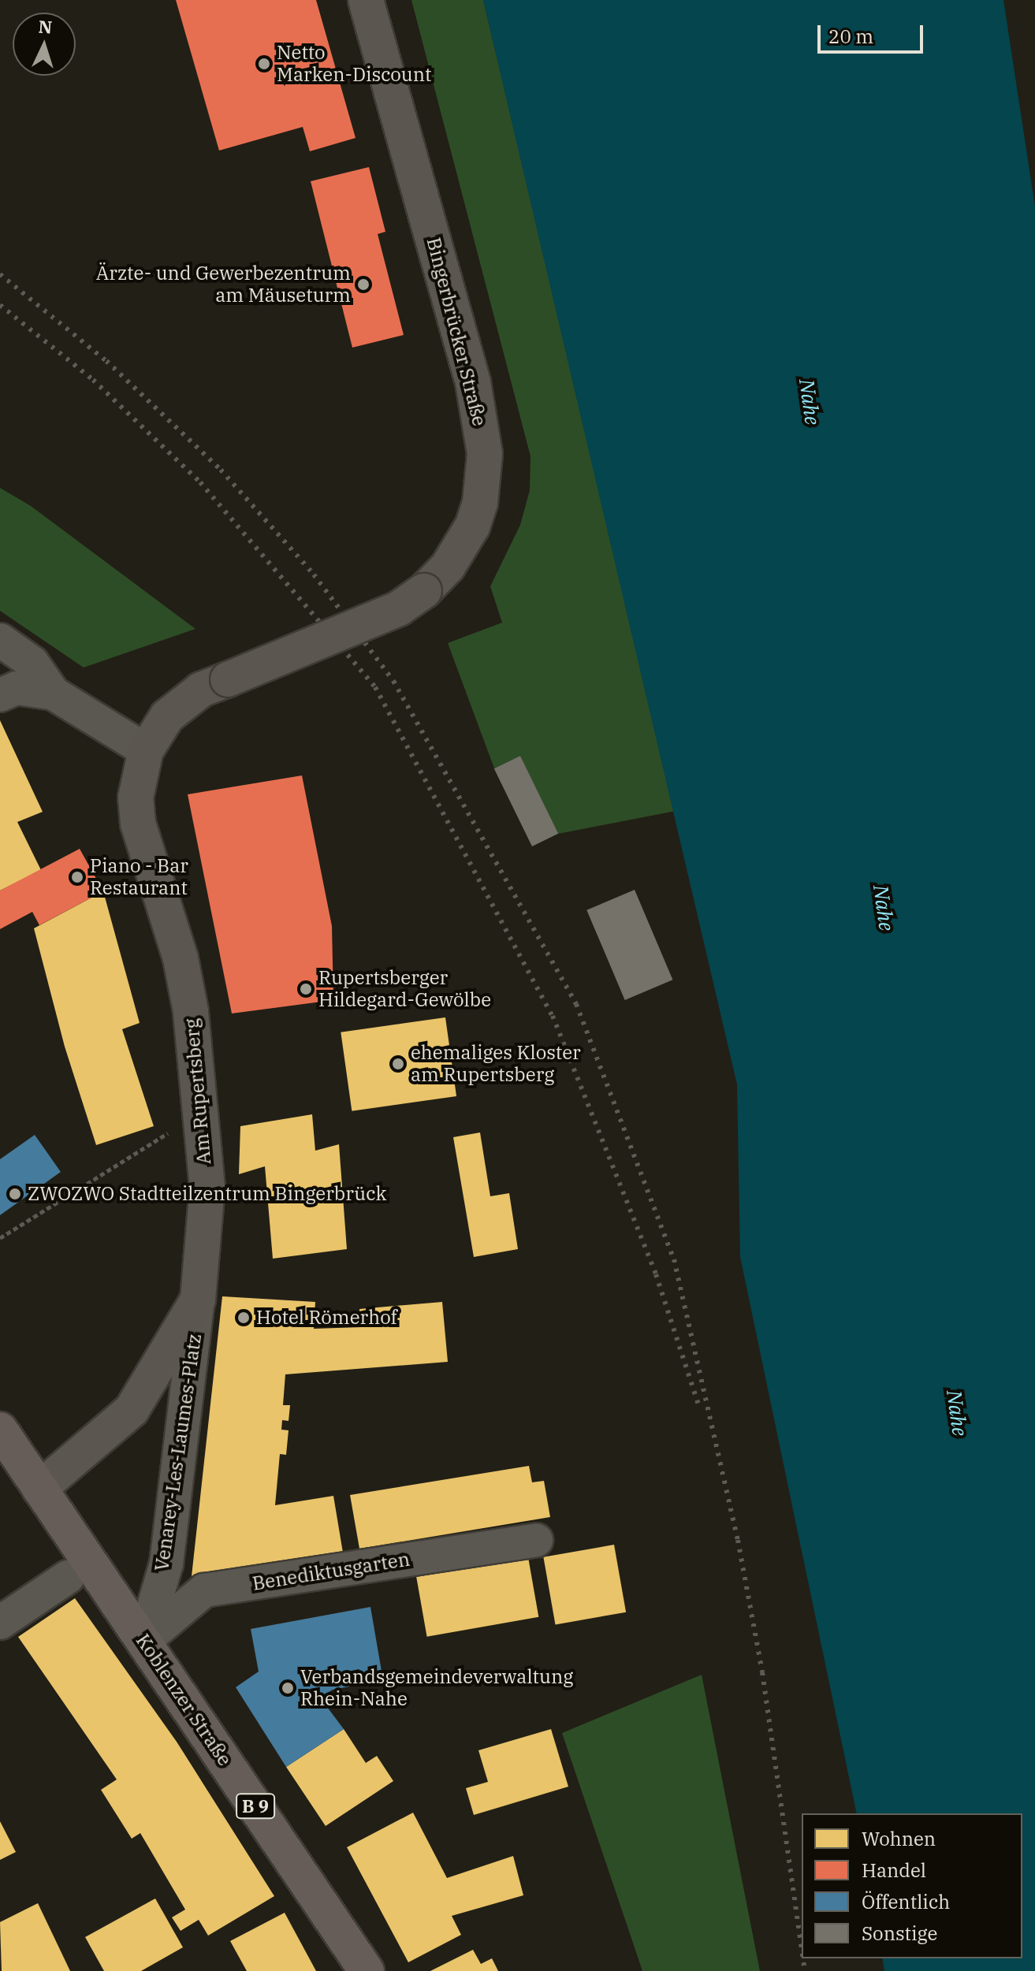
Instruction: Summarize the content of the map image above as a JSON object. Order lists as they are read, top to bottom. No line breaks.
{"streets":{"main road":["Bingerbrücker Straße","Am Rupertsberg","Koblenzer Straße","B 9"],"street":["Venarey-Les-Laumes-Platz","Benediktusgarten"]},"crossings":[["Bingerbrücker Straße","Am Rupertsberg"],["Am Rupertsberg","Venarey-Les-Laumes-Platz"],["Am Rupertsberg","Koblenzer Straße"],["Venarey-Les-Laumes-Platz","Benediktusgarten"],["Venarey-Les-Laumes-Platz","Koblenzer Straße"],["Benediktusgarten","Koblenzer Straße"]],"water":["Nahe"],"places":["Netto Marken-Discount","Ärzte- und Gewerbezentrum am Mäuseturm","Piano - Bar Restaurant","Rupertsberger Hildegard-Gewölbe","ehemaliges Kloster am Rupertsberg","ZWOZWO Stadtteilzentrum Bingerbrück","Hotel Römerhof","Verbandsgemeindeverwaltung Rhein-Nahe"],"legend":["Wohnen","Handel","Öffentlich","Sonstige"],"scale_bar":"20 m","north":"top"}
